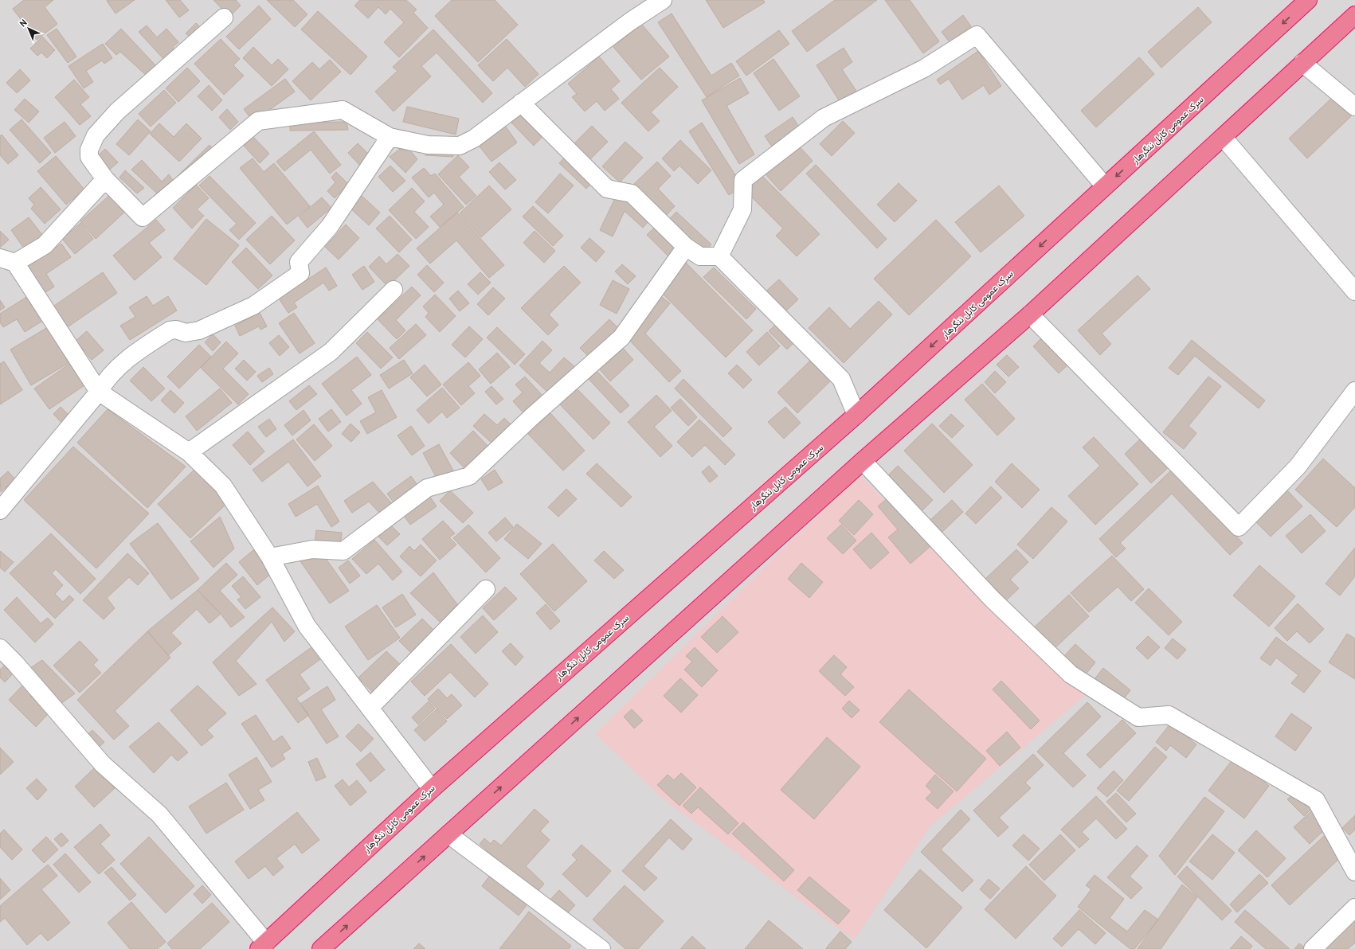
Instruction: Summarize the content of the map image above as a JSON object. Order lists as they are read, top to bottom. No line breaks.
{"streets":{"highway":["سرک عمومی کابل ننگرهار"]},"north":"top left"}
